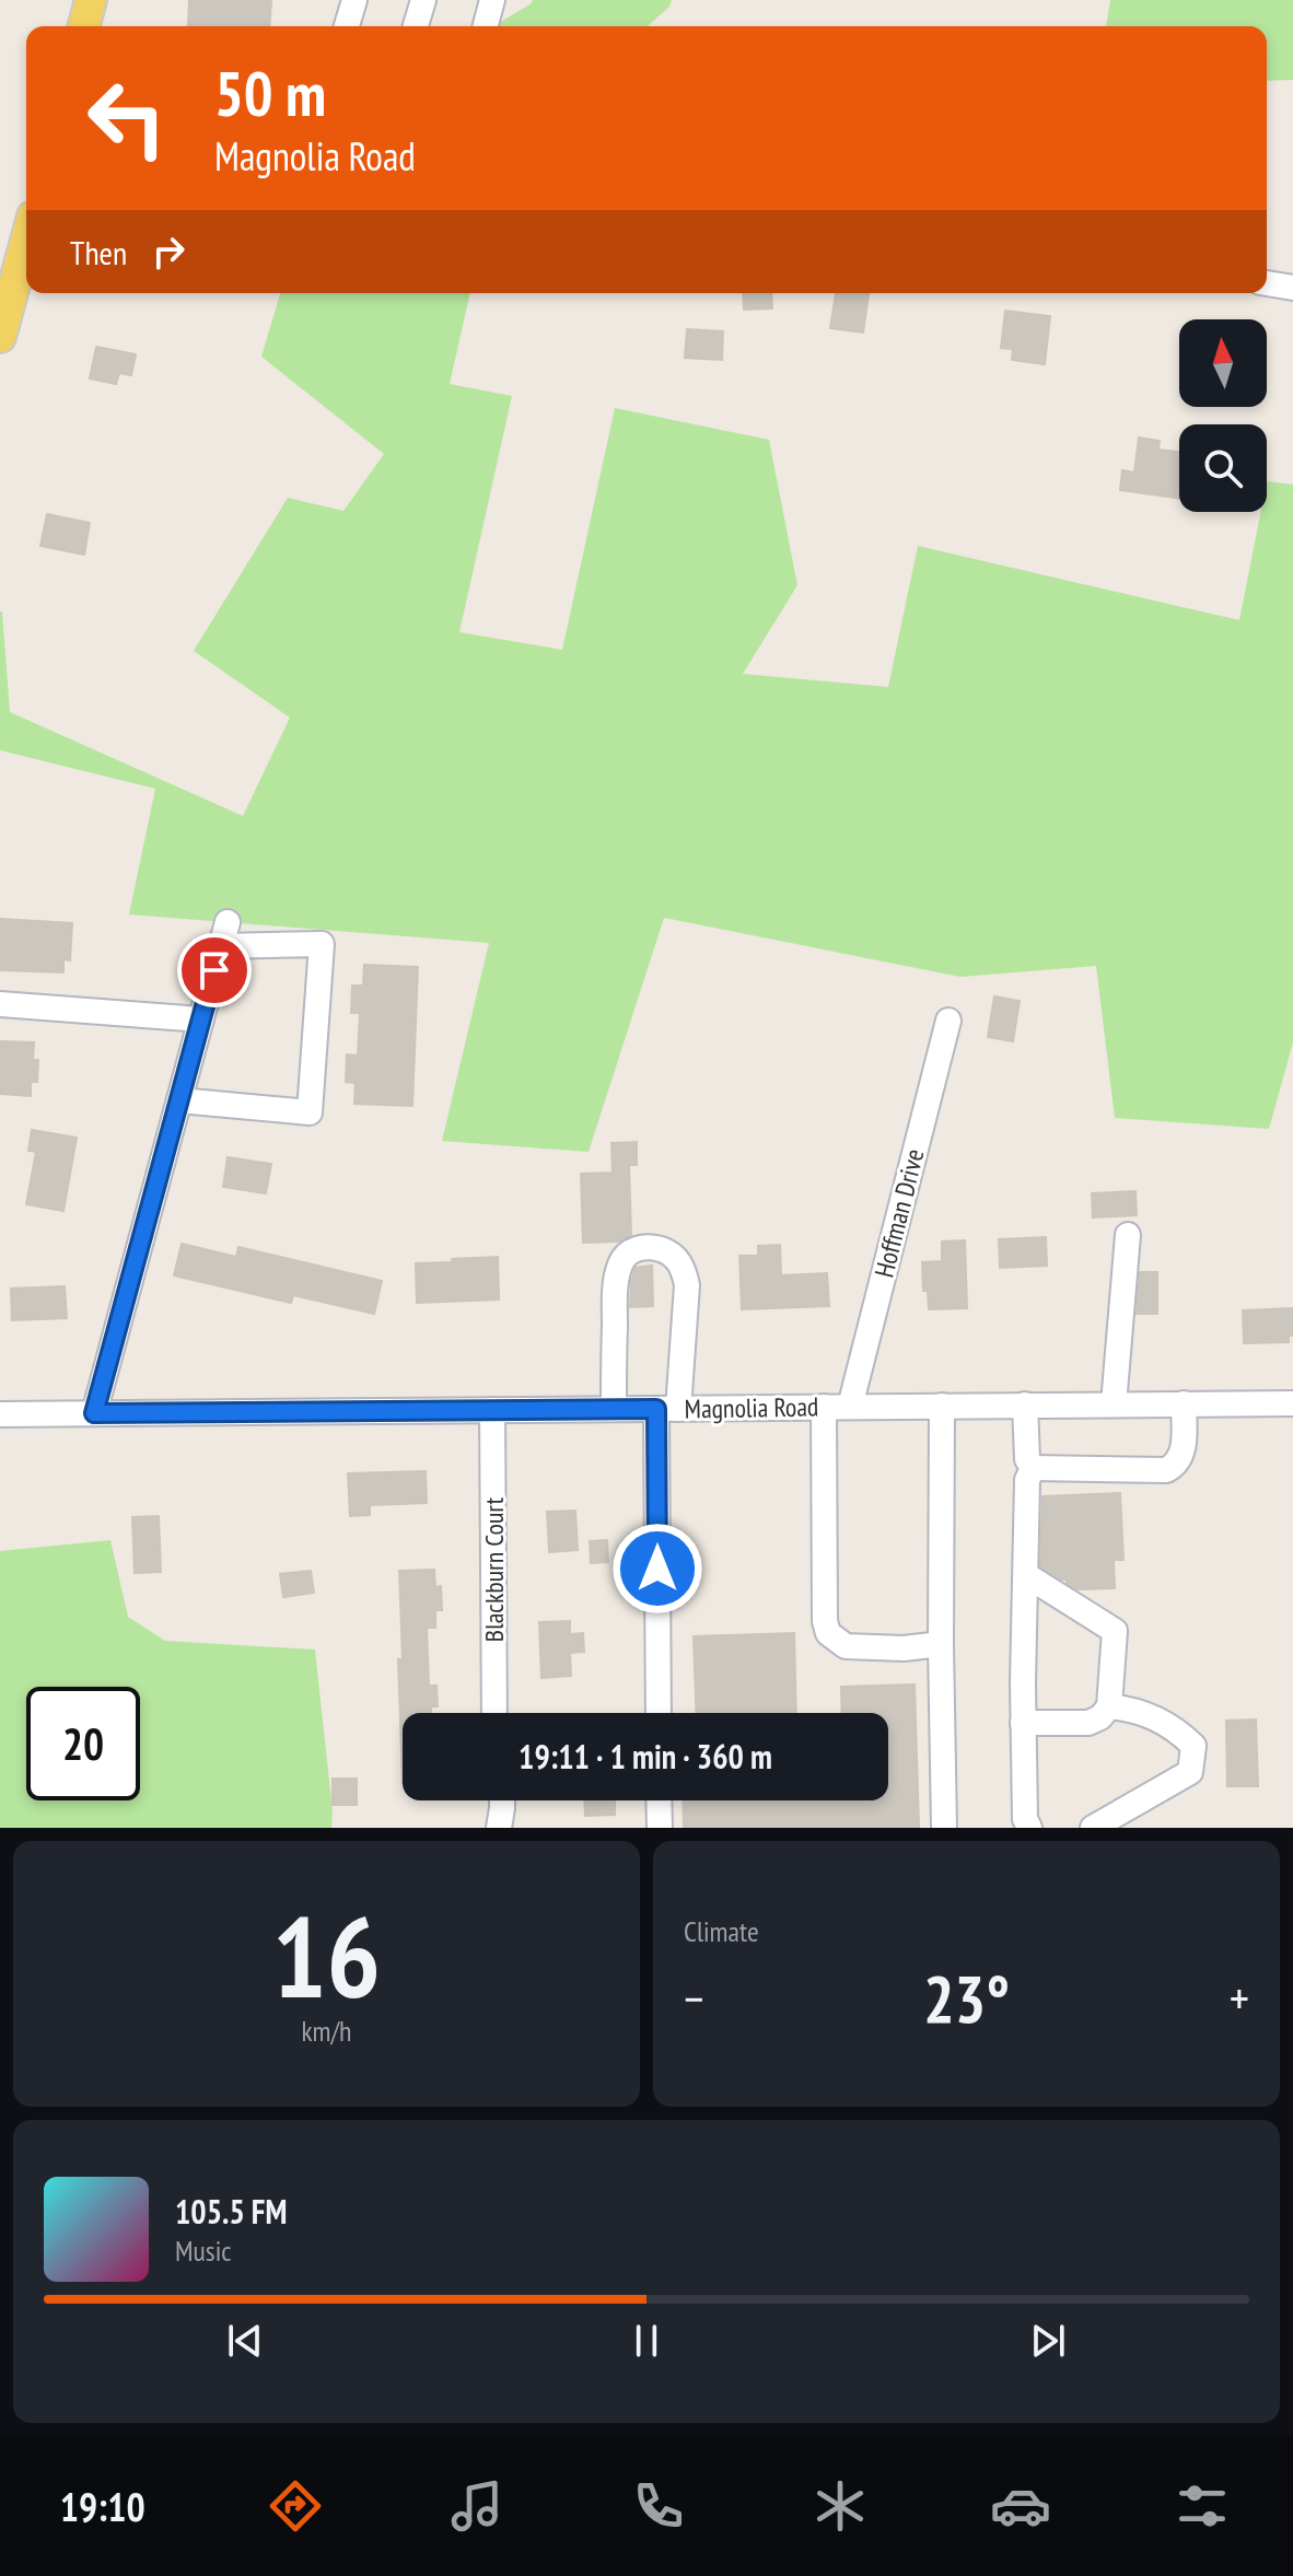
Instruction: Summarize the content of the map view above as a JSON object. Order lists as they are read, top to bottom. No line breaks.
{"streets":{"street":["Hoffman Drive","Magnolia Road","Blackburn Court"]},"crossings":[["Hoffman Drive","Magnolia Road"],["Magnolia Road","Blackburn Court"]],"north":"top","page":{"turn":["50 m","Magnolia Road"],"then":"Then","limit":"20","trip":"19:11 · 1 min · 360 m","tile":[["16","km/h"],"Climate"],"heat":["−","23°","+"],"song":["105.5 FM","Music"],"tabs":"19:10"}}
